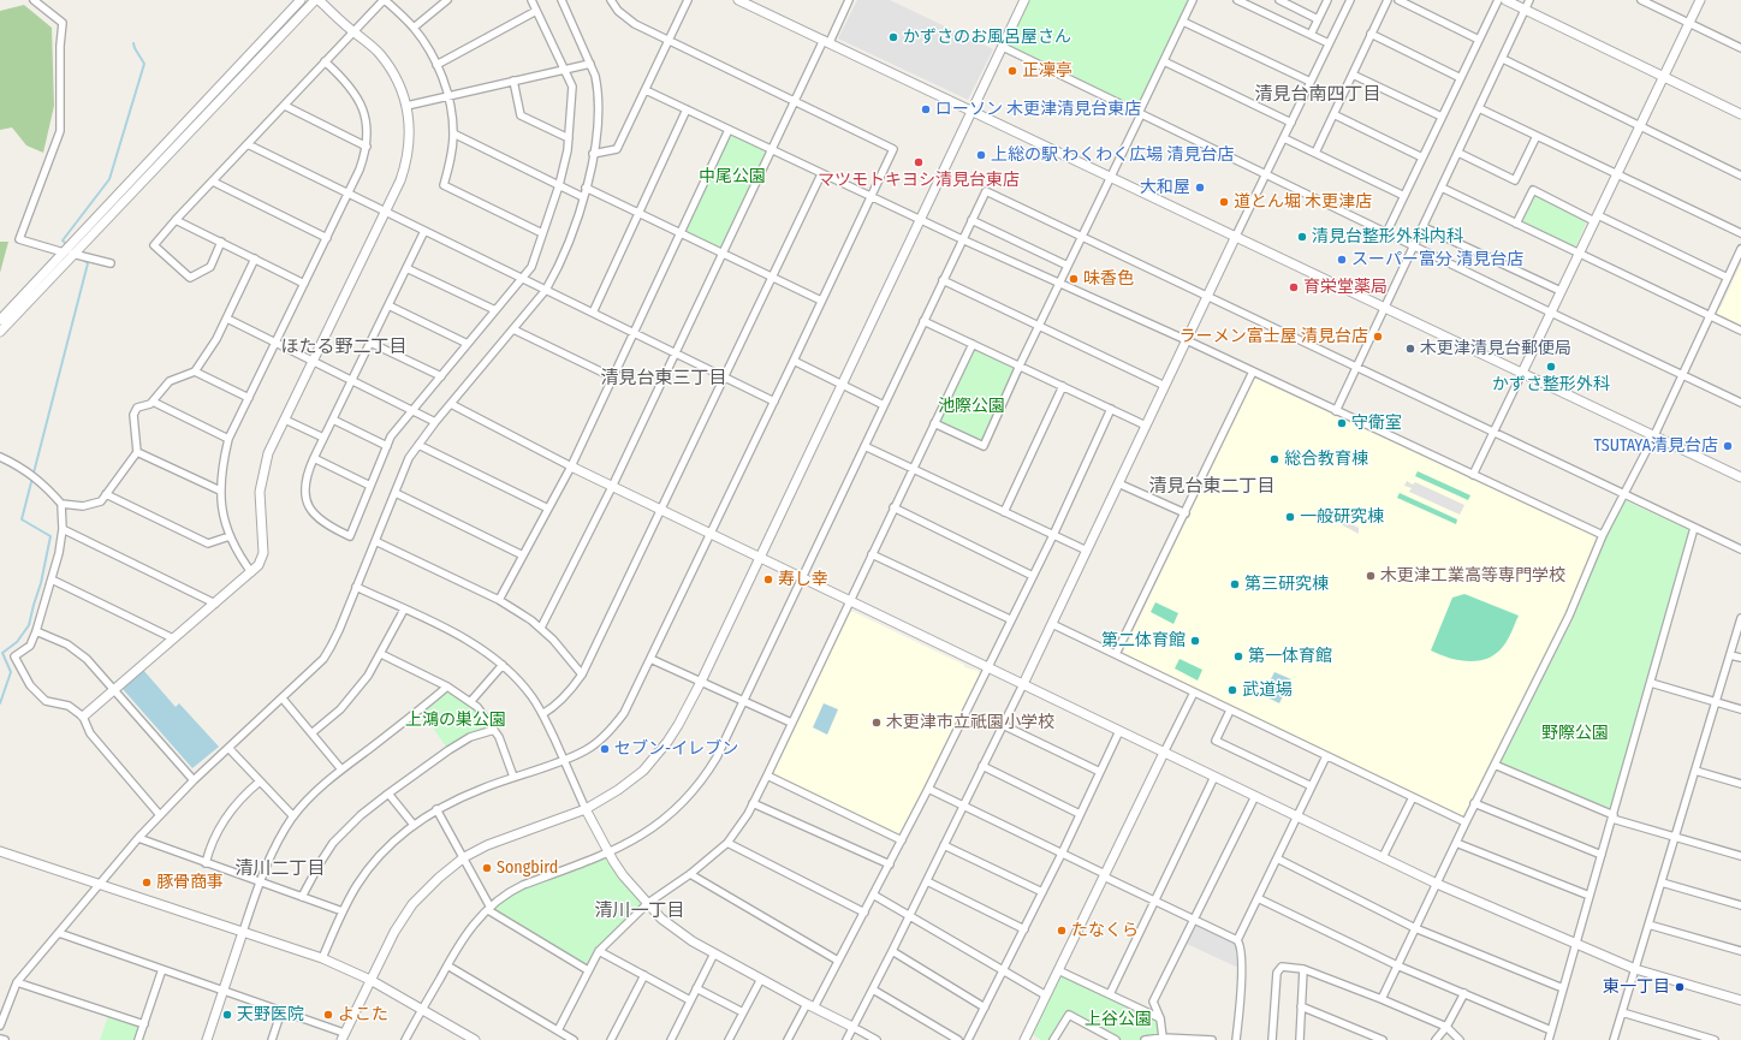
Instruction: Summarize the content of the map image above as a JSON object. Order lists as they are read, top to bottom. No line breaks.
{"districts":["清見台南四丁目","ほたる野二丁目","清見台東三丁目","清見台東二丁目","清川二丁目","清川一丁目"],"parks":["中尾公園","池際公園","上鴻の巣公園","野際公園","上谷公園"],"places":["かずさのお風呂屋さん","正凜亭","ローソン 木更津清見台東店","上総の駅 わくわく広場 清見台店","マツモトキヨシ清見台東店","大和屋","道とん堀 木更津店","清見台整形外科内科","スーパー富分 清見台店","味香色","育栄堂薬局","ラーメン富士屋 清見台店","木更津清見台郵便局","かずさ整形外科","守衛室","TSUTAYA清見台店","総合教育棟","一般研究棟","木更津工業高等専門学校","寿し幸","第三研究棟","第二体育館","第一体育館","武道場","木更津市立祇園小学校","セブン-イレブン","Songbird","豚骨商事","たなくら","東一丁目","天野医院","よこた"]}
